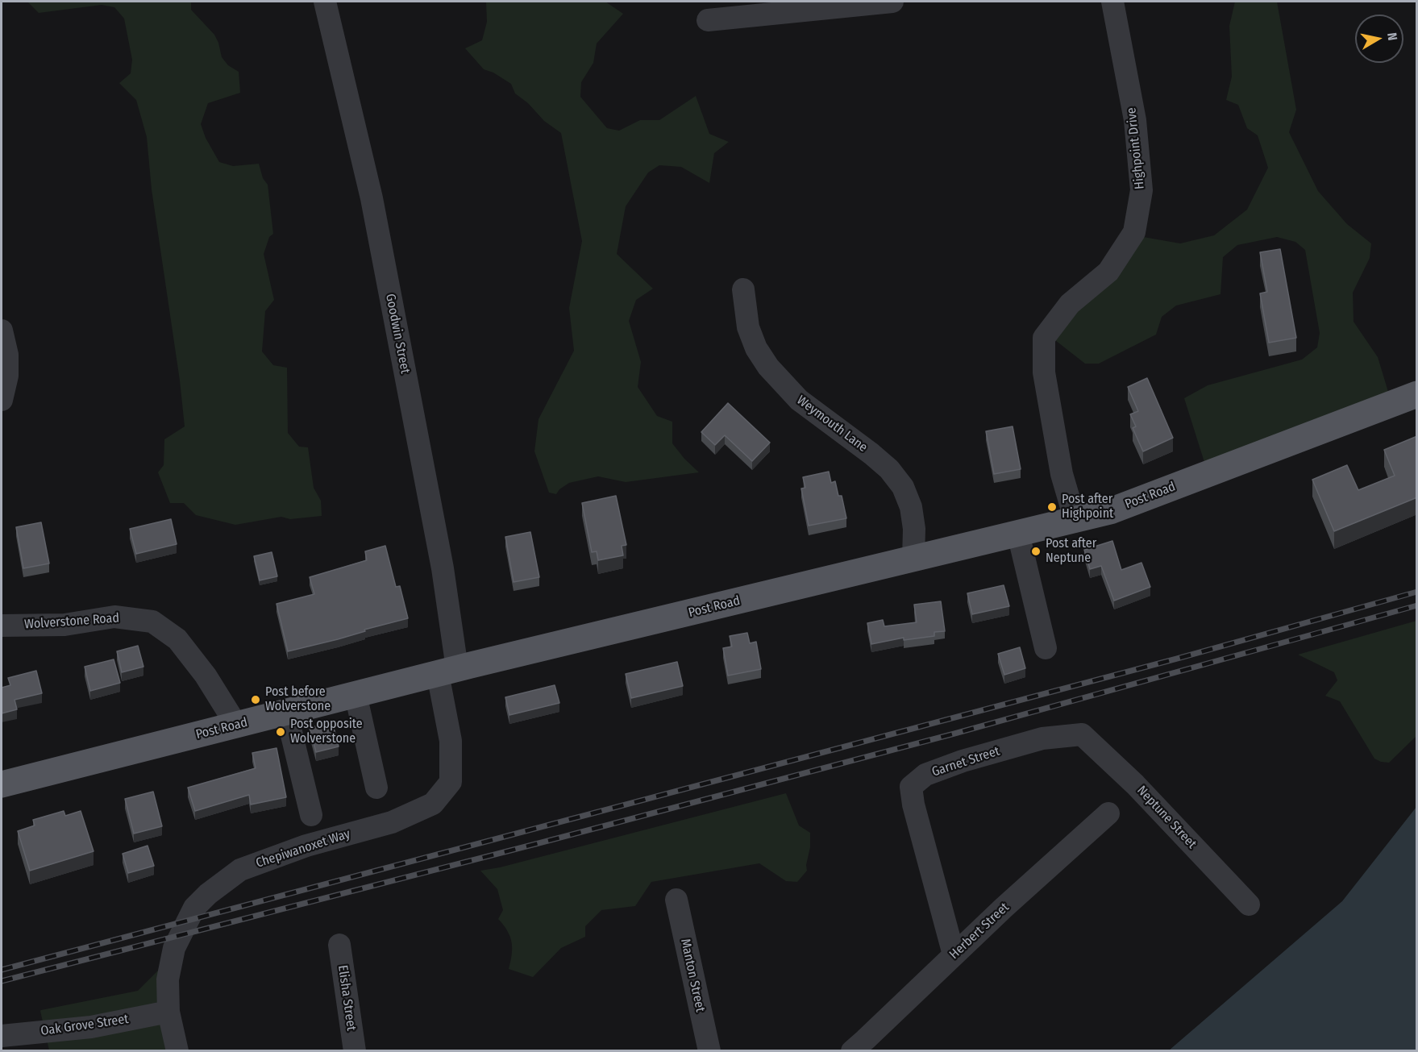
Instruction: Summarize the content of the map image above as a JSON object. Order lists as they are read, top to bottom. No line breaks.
{"streets":{"main road":["Post Road"],"street":["Highpoint Drive","Goodwin Street","Weymouth Lane","Wolverstone Road","Garnet Street","Neptune Street","Chepiwanoxet Way","Herbert Street","Manton Street","Elisha Street","Oak Grove Street"]},"crossings":[["Highpoint Drive","Post Road"],["Goodwin Street","Post Road"],["Goodwin Street","Chepiwanoxet Way"],["Weymouth Lane","Post Road"],["Post Road","Wolverstone Road"],["Post Road","Chepiwanoxet Way"],["Garnet Street","Neptune Street"],["Garnet Street","Herbert Street"],["Chepiwanoxet Way","Oak Grove Street"]],"places":["Post after Highpoint","Post after Neptune","Post before Wolverstone","Post opposite Wolverstone"],"north":"right"}
